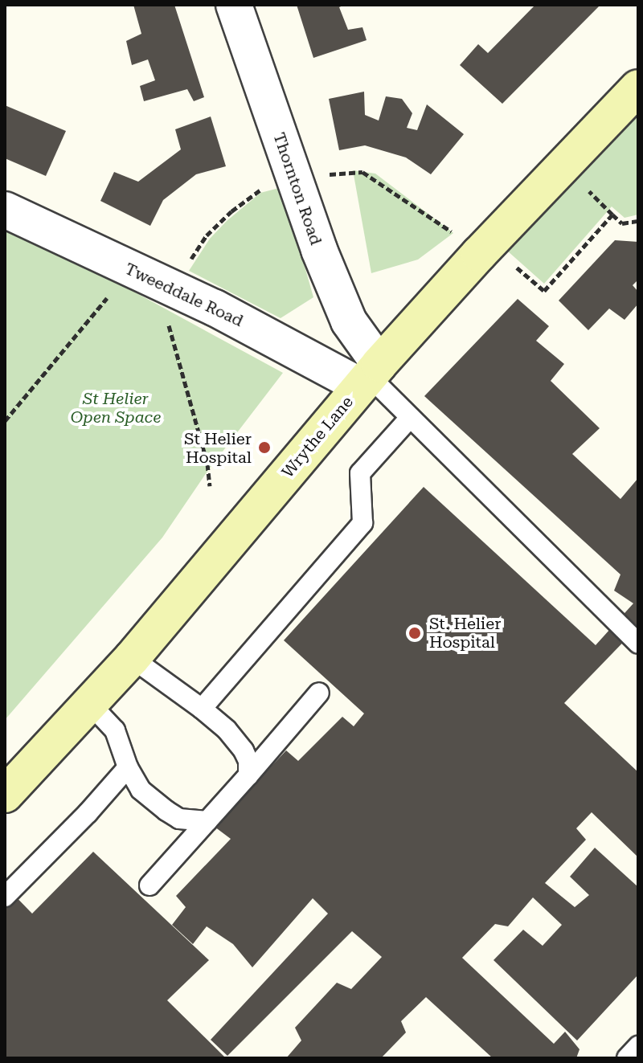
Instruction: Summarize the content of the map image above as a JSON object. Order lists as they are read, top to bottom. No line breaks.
{"streets":{"main road":["Wrythe Lane"],"street":["Thornton Road","Tweeddale Road"]},"crossings":[["Thornton Road","Tweeddale Road"],["Thornton Road","Wrythe Lane"],["Tweeddale Road","Wrythe Lane"]],"parks":["St Helier Open Space"],"places":["St Helier Hospital","St. Helier Hospital"]}
